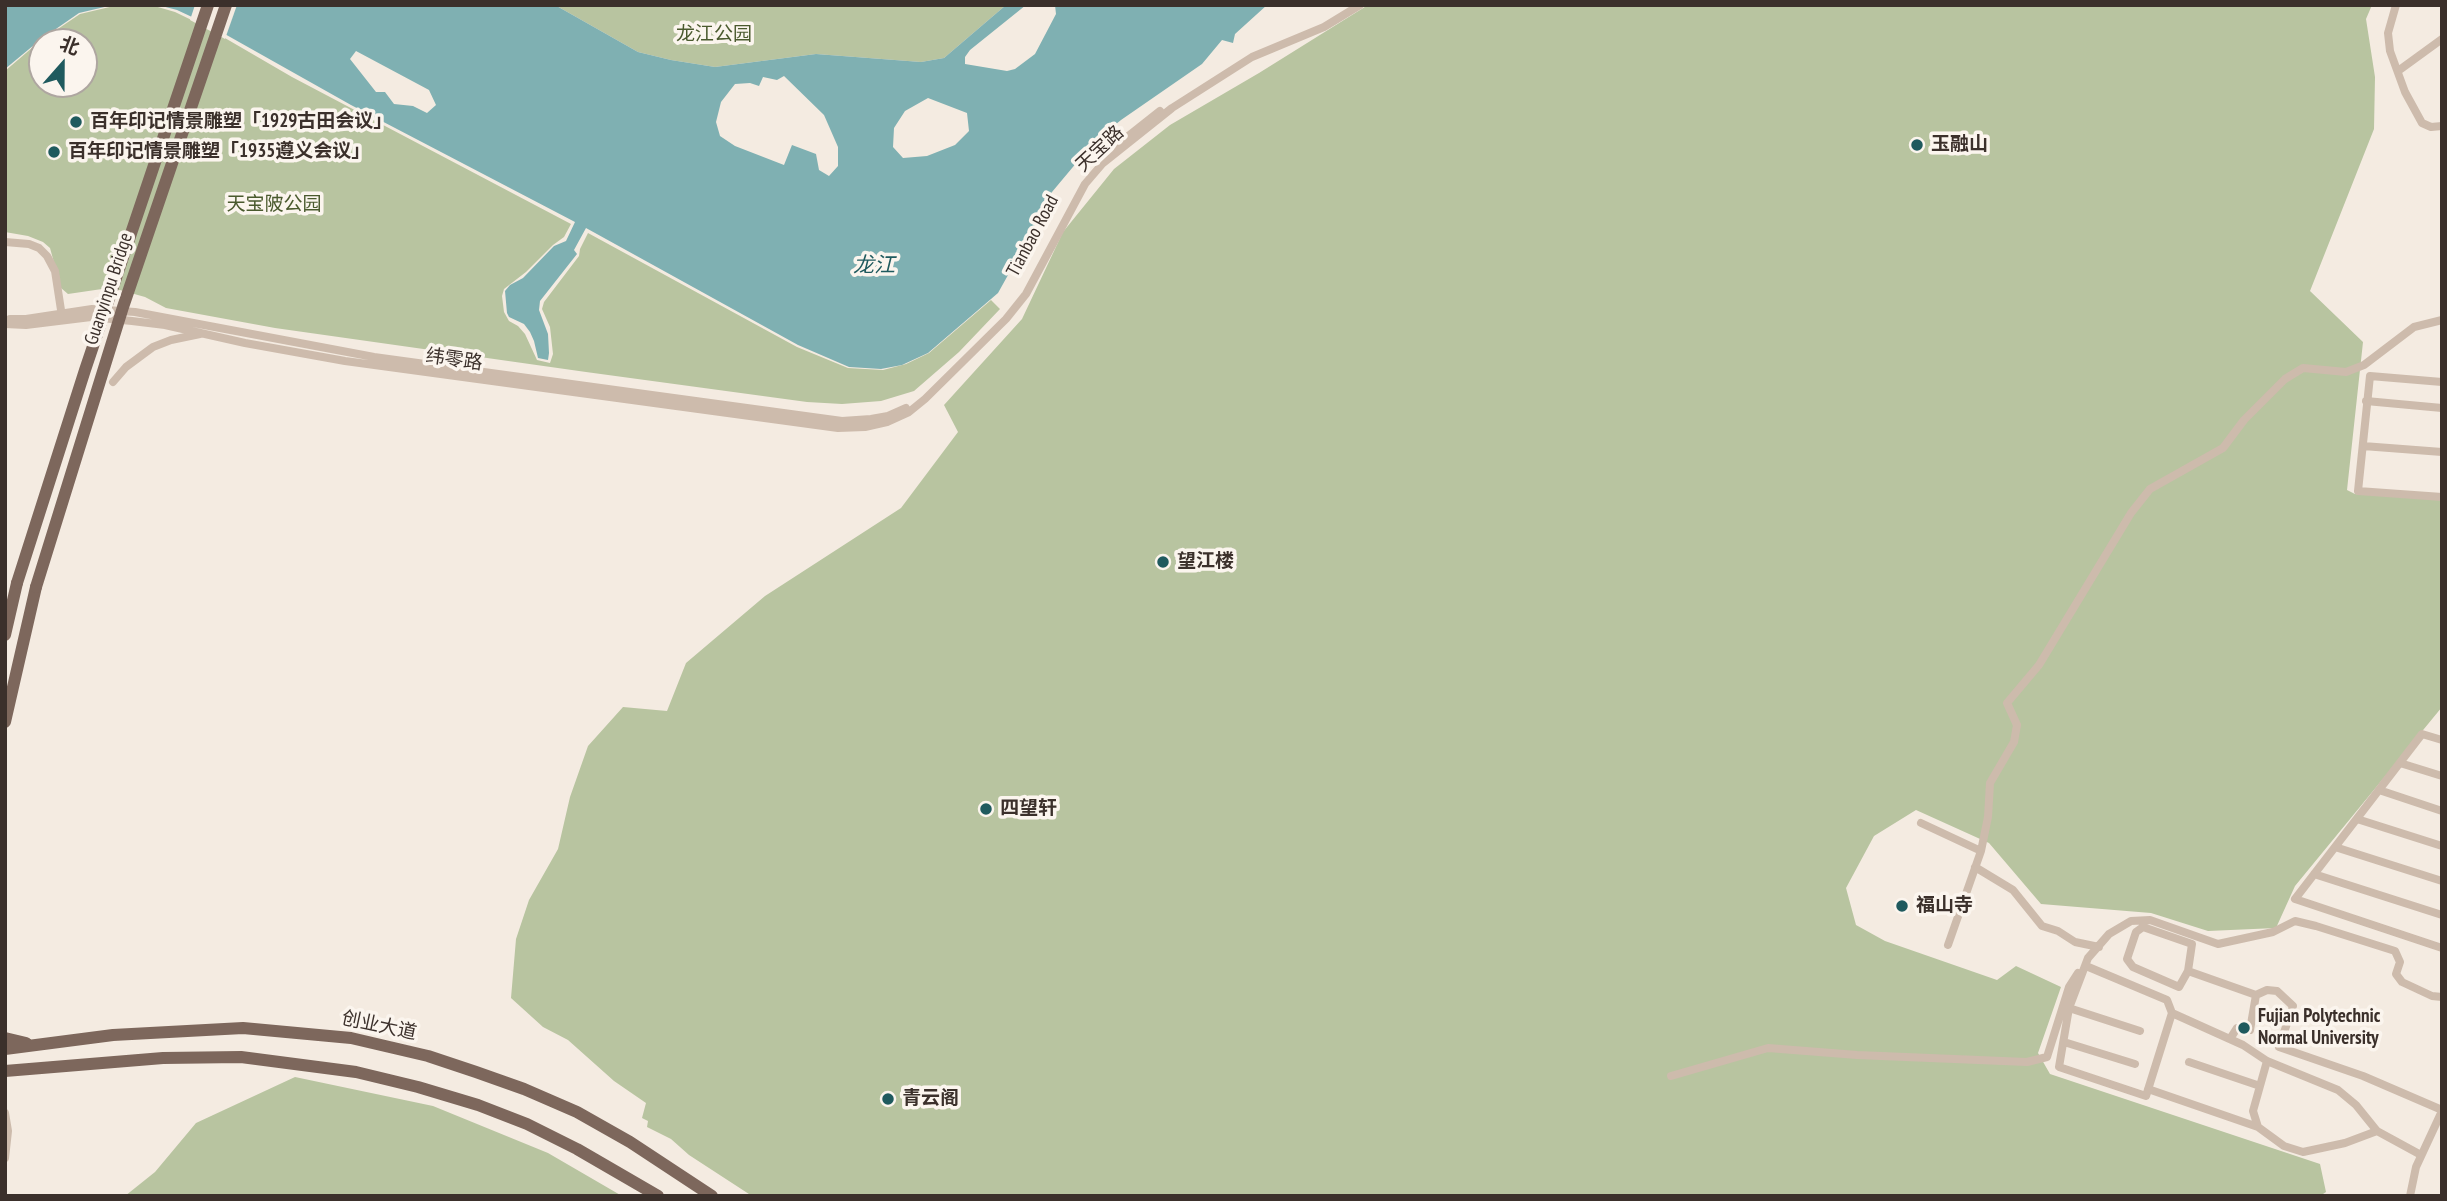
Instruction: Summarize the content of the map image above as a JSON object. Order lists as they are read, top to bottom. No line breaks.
{"streets":{"main road":["Guanyinpu Bridge","创业大道"],"street":["天宝路","Tianbao Road","纬零路"]},"crossings":[["天宝路","Tianbao Road"],["天宝路","纬零路"],["Tianbao Road","纬零路"]],"water":["龙江"],"parks":["龙江公园","天宝陂公园"],"places":["百年印记情景雕塑「1929古田会议」","玉融山","百年印记情景雕塑「1935遵义会议」","望江楼","四望轩","福山寺","Fujian Polytechnic Normal University","青云阁"],"north":"top"}
